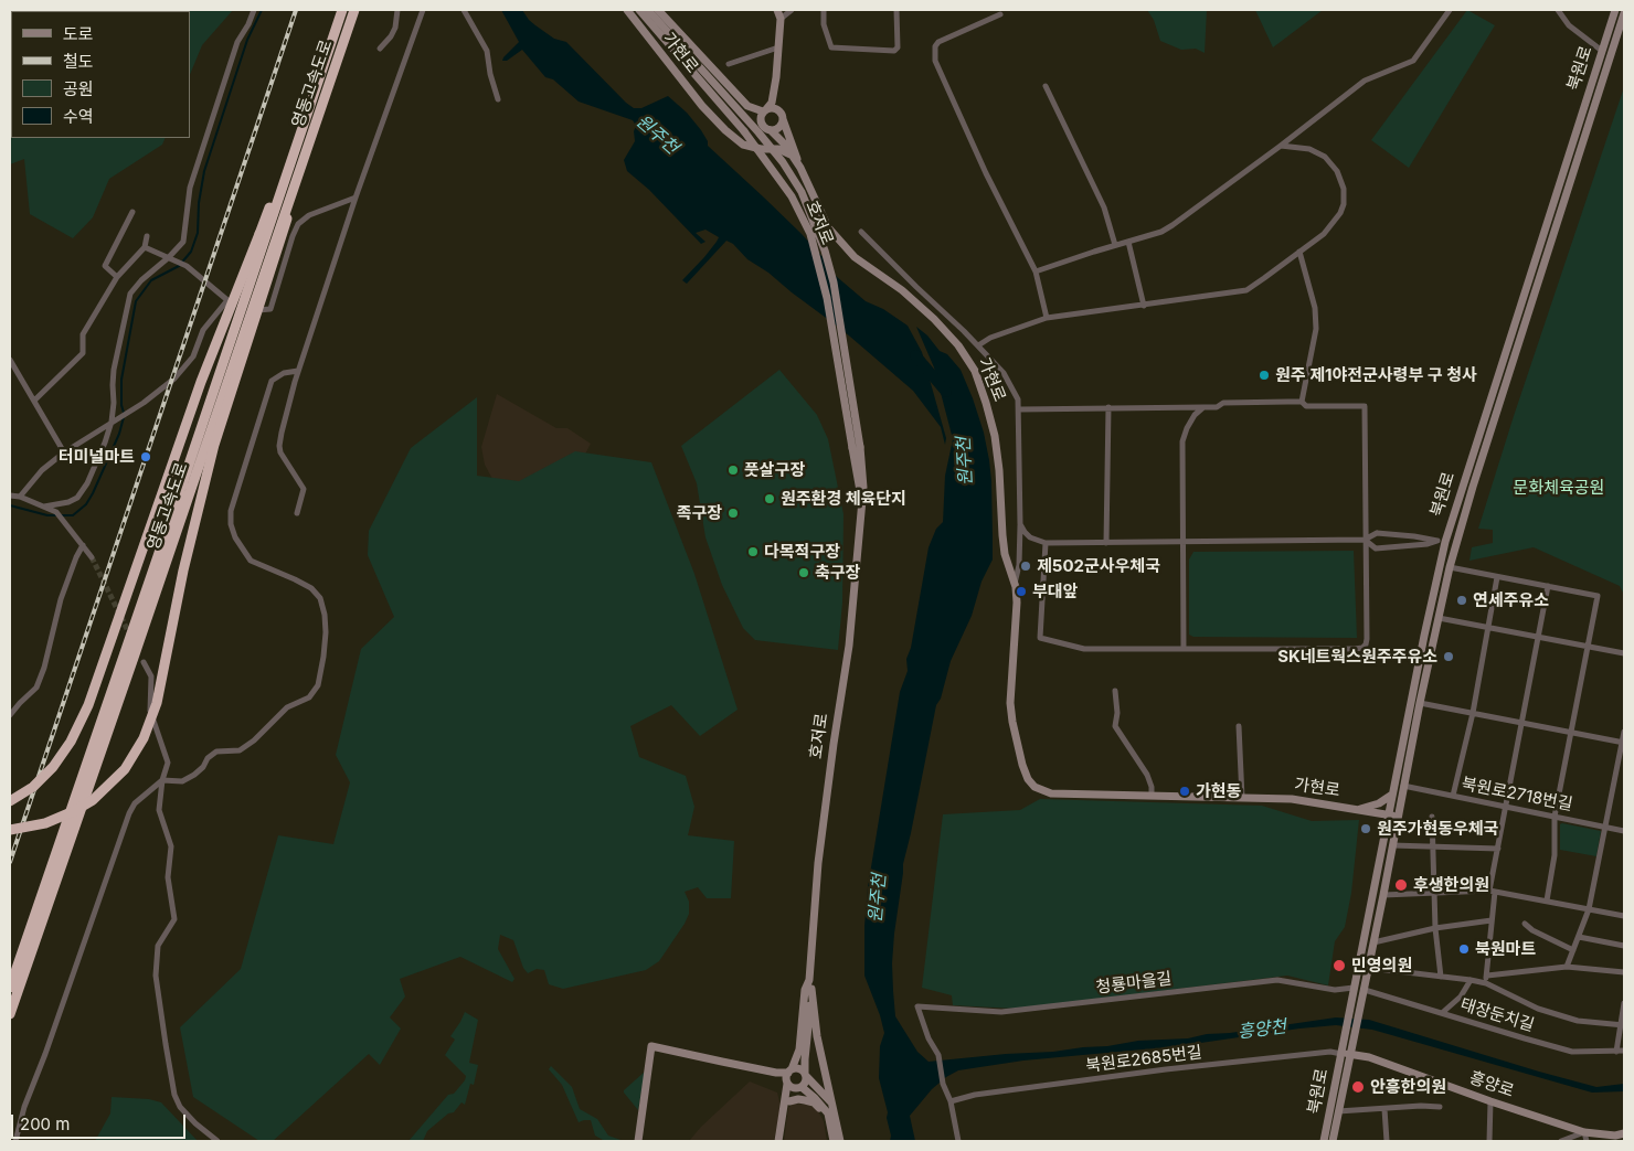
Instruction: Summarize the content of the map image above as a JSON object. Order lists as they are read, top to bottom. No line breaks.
{"streets":{"highway":["영동고속도로"],"street":["가현로","북원로","호저로","북원로2718번길","청룡마을길","태장둔치길","북원로2685번길","흥양로"]},"crossings":[["가현로","북원로"],["북원로","북원로2718번길"],["북원로","청룡마을길"],["북원로","태장둔치길"],["북원로","북원로2685번길"],["북원로","흥양로"],["청룡마을길","북원로2685번길"],["북원로2685번길","흥양로"]],"water":["원주천","흥양천"],"parks":["문화체육공원"],"places":["원주 제1야전군사령부 구 청사","터미널마트","풋살구장","원주환경 체육단지","족구장","다목적구장","제502군사우체국","축구장","부대앞","연세주유소","SK네트웍스원주주유소","가현동","원주가현동우체국","후생한의원","북원마트","민영의원","안흥한의원"],"legend":["도로","철도","공원","수역"],"scale_bar":"200 m"}
